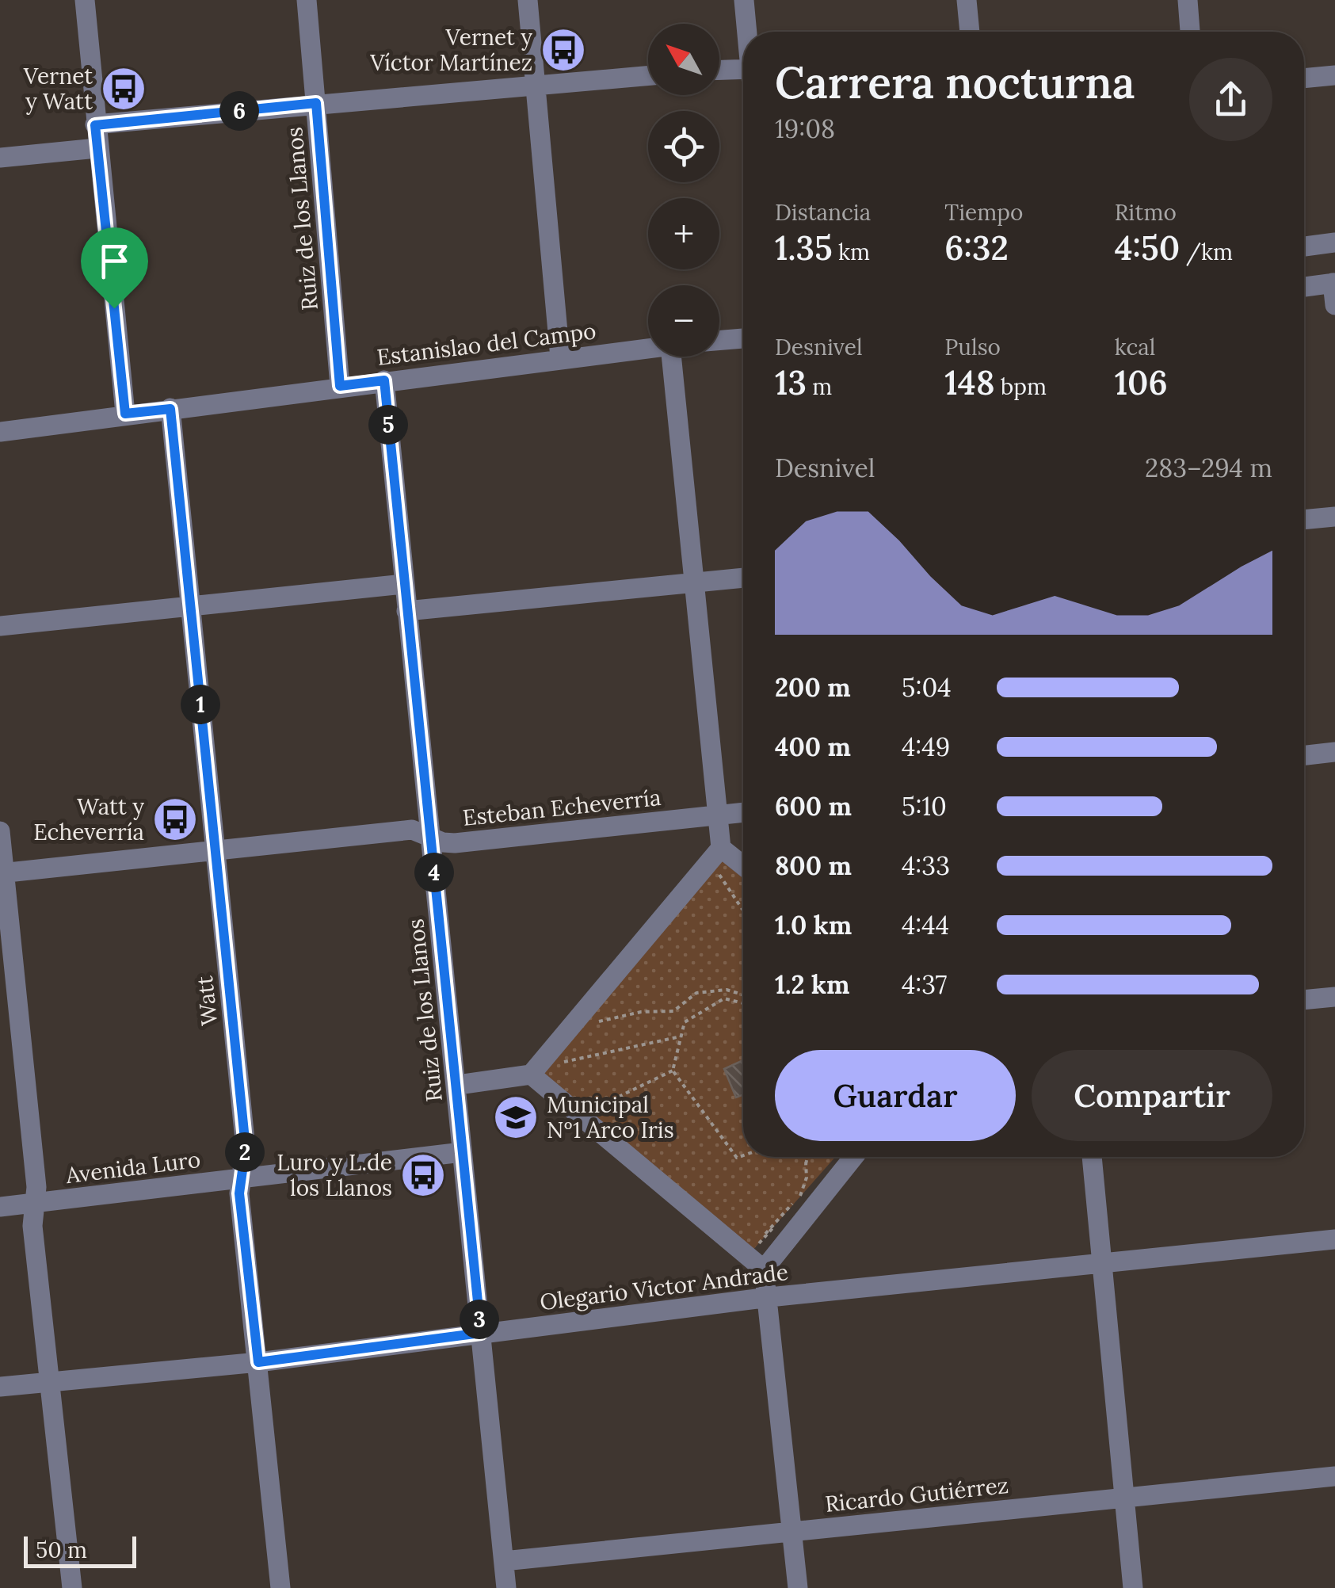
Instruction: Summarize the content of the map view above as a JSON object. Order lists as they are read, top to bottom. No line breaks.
{"streets":{"street":["Ruiz de los Llanos","Estanislao del Campo","Esteban Echeverría","Watt","Avenida Luro","Olegario Victor Andrade","Ricardo Gutiérrez"]},"crossings":[["Ruiz de los Llanos","Estanislao del Campo"],["Ruiz de los Llanos","Esteban Echeverría"],["Ruiz de los Llanos","Avenida Luro"],["Ruiz de los Llanos","Olegario Victor Andrade"],["Ruiz de los Llanos","Ricardo Gutiérrez"],["Estanislao del Campo","Watt"],["Esteban Echeverría","Watt"],["Watt","Avenida Luro"],["Watt","Olegario Victor Andrade"]],"places":{"bus stop":["Vernet y Víctor Martínez","Vernet y Watt","Watt y Echeverría","Luro y L.de los Llanos"],"school or university":["Municipal Nº1 Arco Iris"]},"scale_bar":"50 m","north":"top left","page":{"map_buttons":["+","−"],"heading":["Carrera nocturna","19:08"],"pins":["6","5","1","4","2","3"],"stats":[["Distancia","1.35 km"],["Tiempo","6:32"],["Ritmo","4:50 /km"],["Desnivel","13 m"],["Pulso","148 bpm"],["kcal","106"]],"chart":["Desnivel","283–294 m"],"list":[{"name":"200 m","note":"5:04"},{"name":"400 m","note":"4:49"},{"name":"600 m","note":"5:10"},{"name":"800 m","note":"4:33"},{"name":"1.0 km","note":"4:44"},{"name":"1.2 km","note":"4:37"}],"buttons":["Guardar","Compartir"],"scale":"50 m"}}
